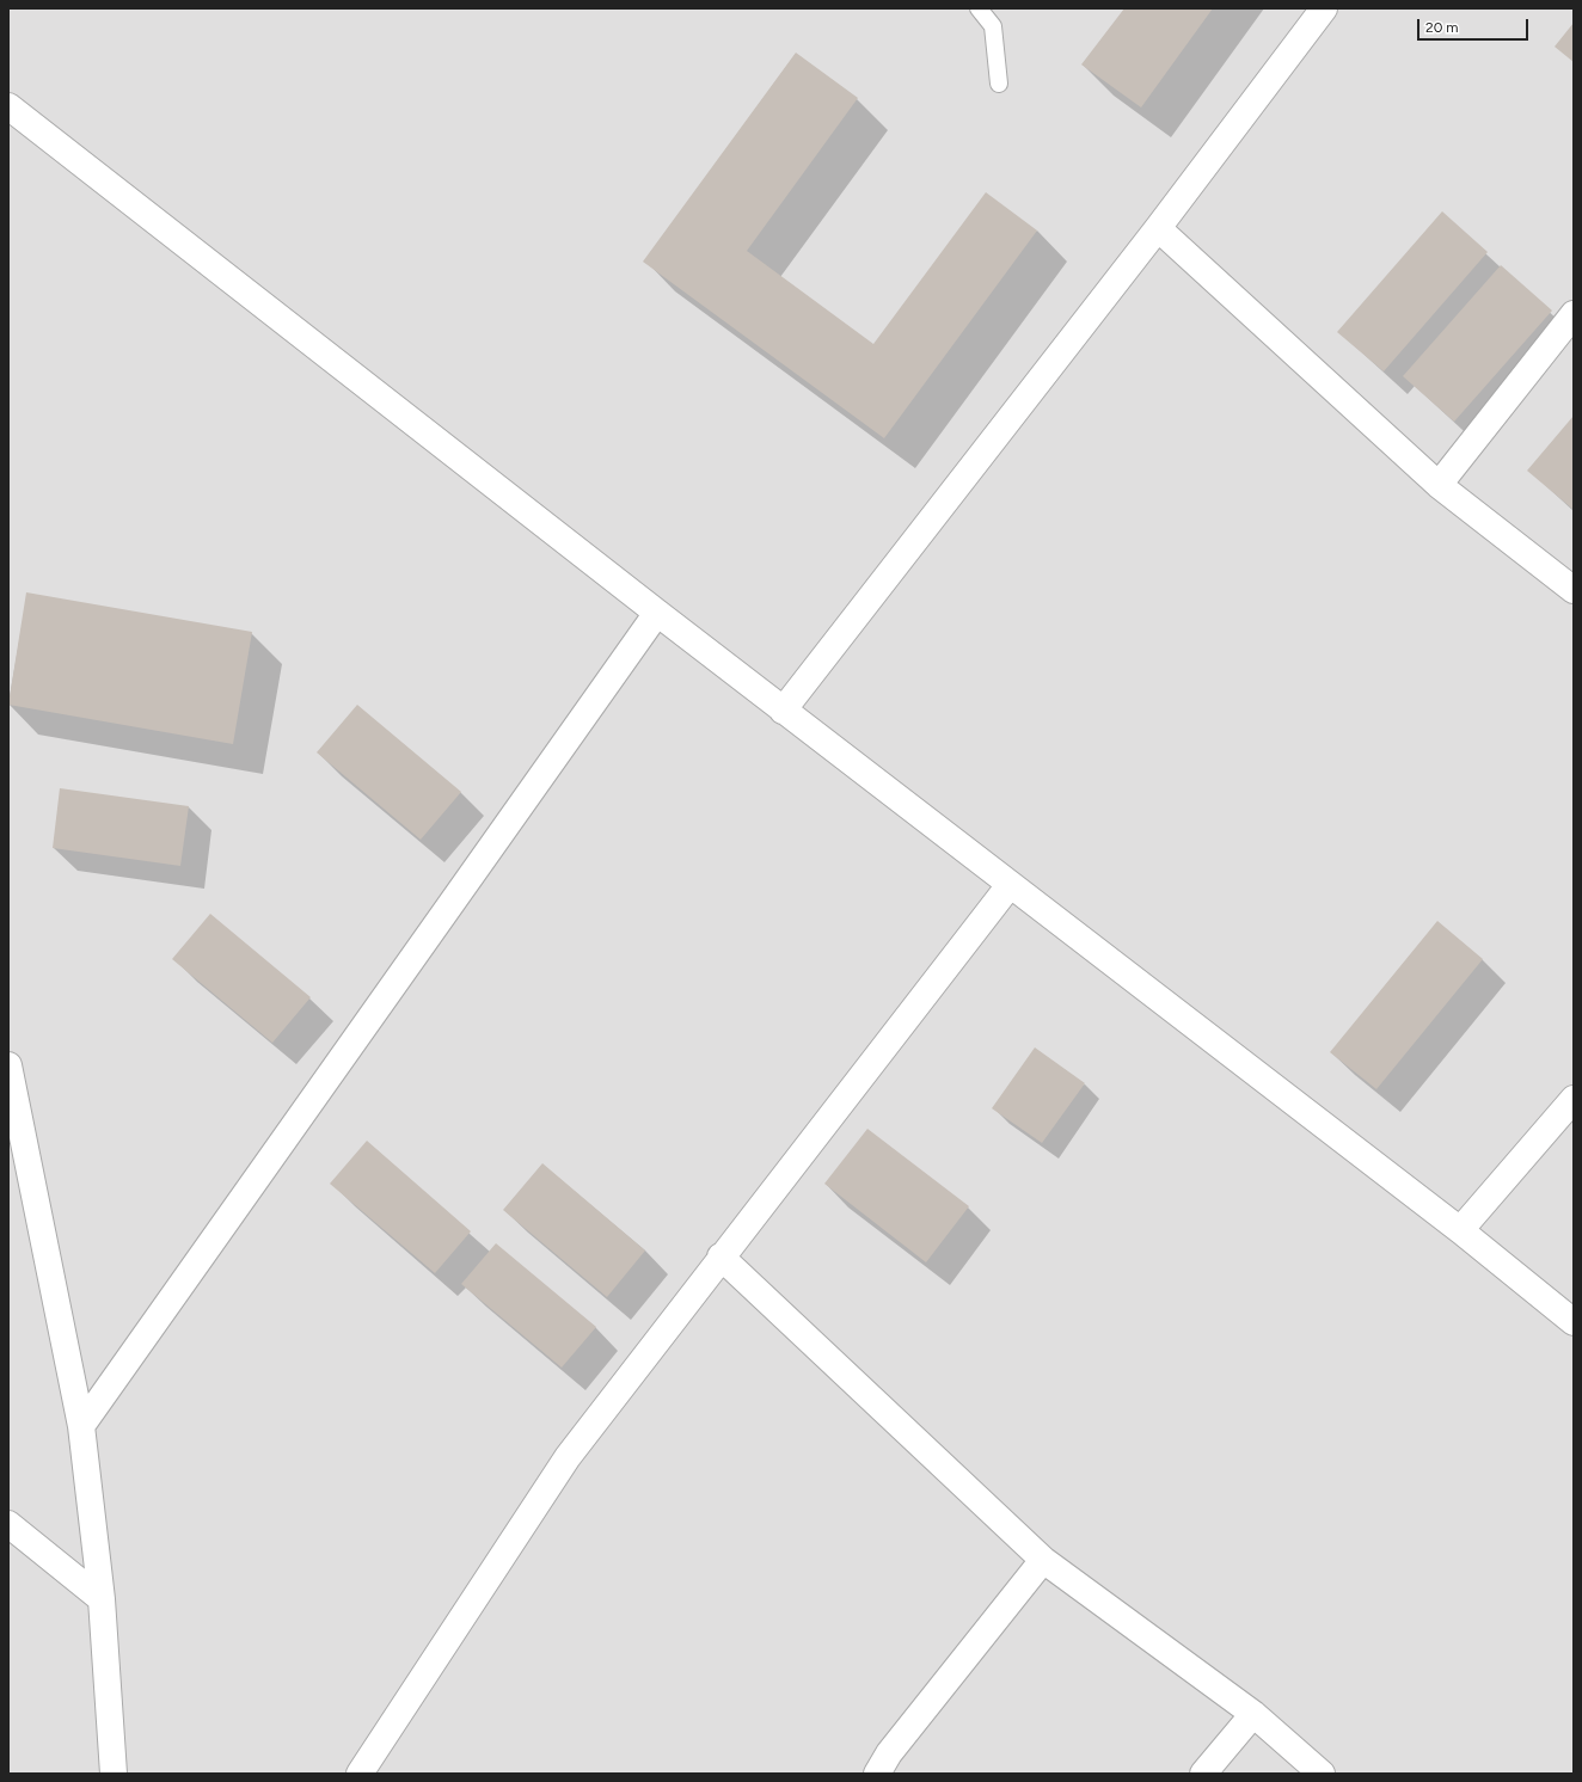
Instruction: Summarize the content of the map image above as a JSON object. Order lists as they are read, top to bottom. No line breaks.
{"scale_bar":"20 m"}
